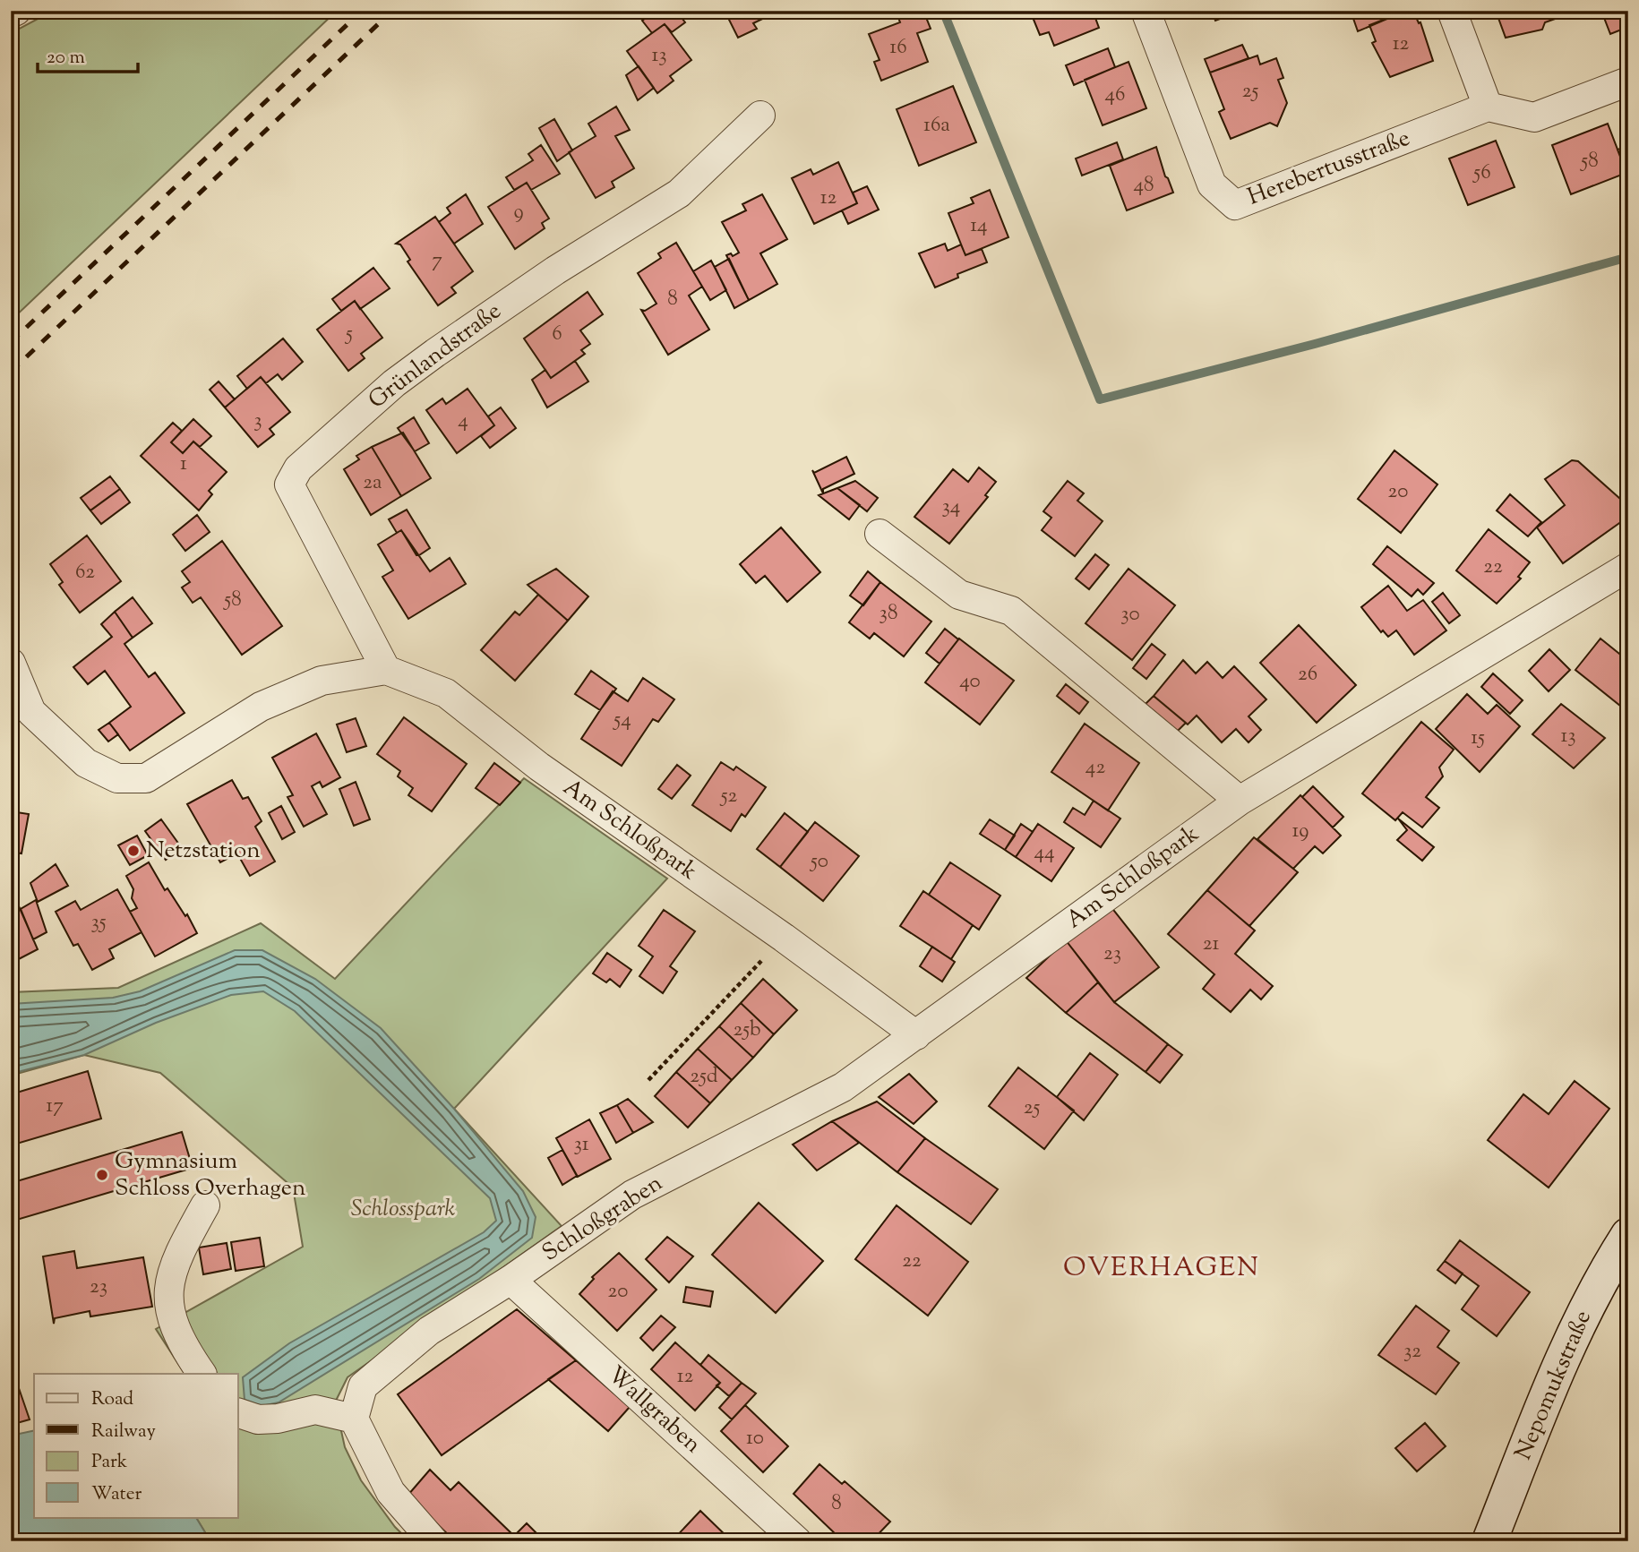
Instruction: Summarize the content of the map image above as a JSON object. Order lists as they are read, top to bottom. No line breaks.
{"streets":{"main road":["Nepomukstraße"],"street":["Herebertusstraße","Grünlandstraße","Am Schloßpark","Schloßgraben","Wallgraben"]},"crossings":[["Grünlandstraße","Am Schloßpark"],["Am Schloßpark","Schloßgraben"],["Schloßgraben","Wallgraben"]],"districts":["OVERHAGEN"],"parks":["Schlosspark"],"places":["Netzstation","Gymnasium Schloss Overhagen"],"house_numbers":["12","16","13","25","46","16a","58","56","48","12","9","14","7","8","5","6","3","4","1","2a","20","34","22","62","58","38","30","26","40","54","13","15","42","52","19","44","50","35","21","23","25b","25d","17","25","31","22","23","20","32","12","10","8"],"legend":["Road","Railway","Park","Water"],"scale_bar":"20 m"}
